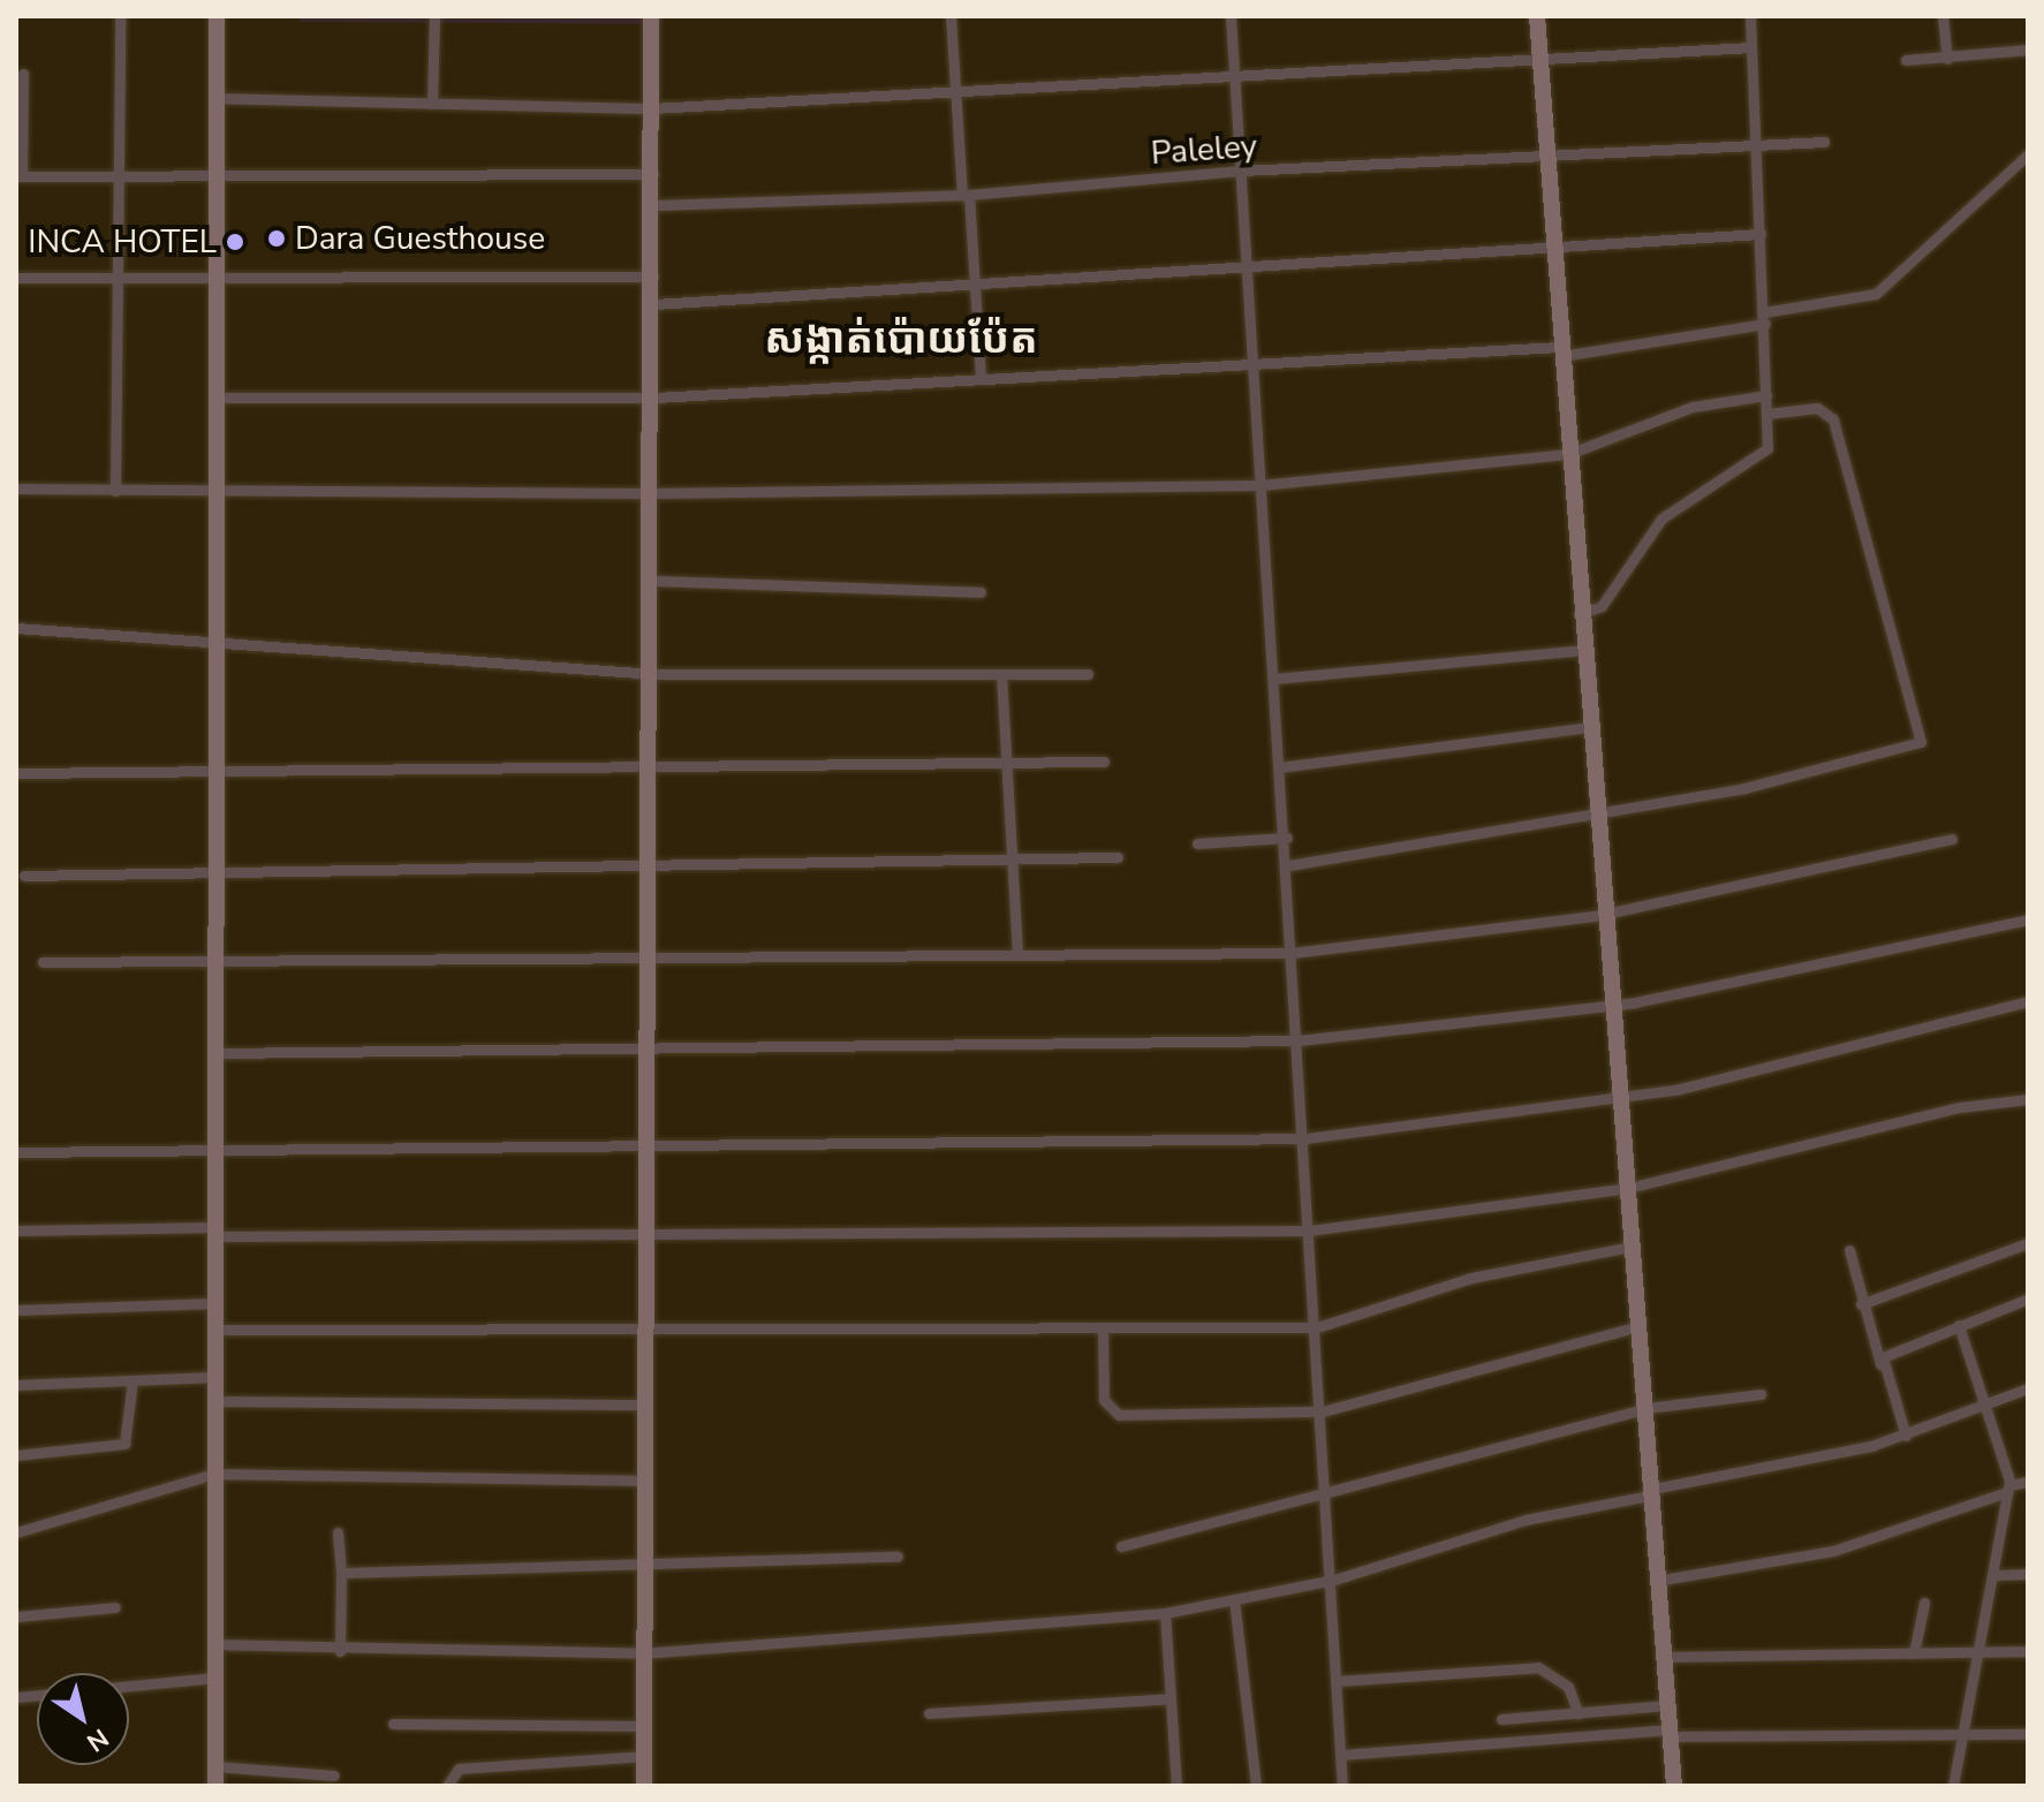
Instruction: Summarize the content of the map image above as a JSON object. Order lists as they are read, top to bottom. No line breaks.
{"streets":{"street":["Paleley"]},"districts":["សង្កាត់ប៉ោយប៉ែត"],"places":["Dara Guesthouse","INCA HOTEL"],"north":"bottom right"}
